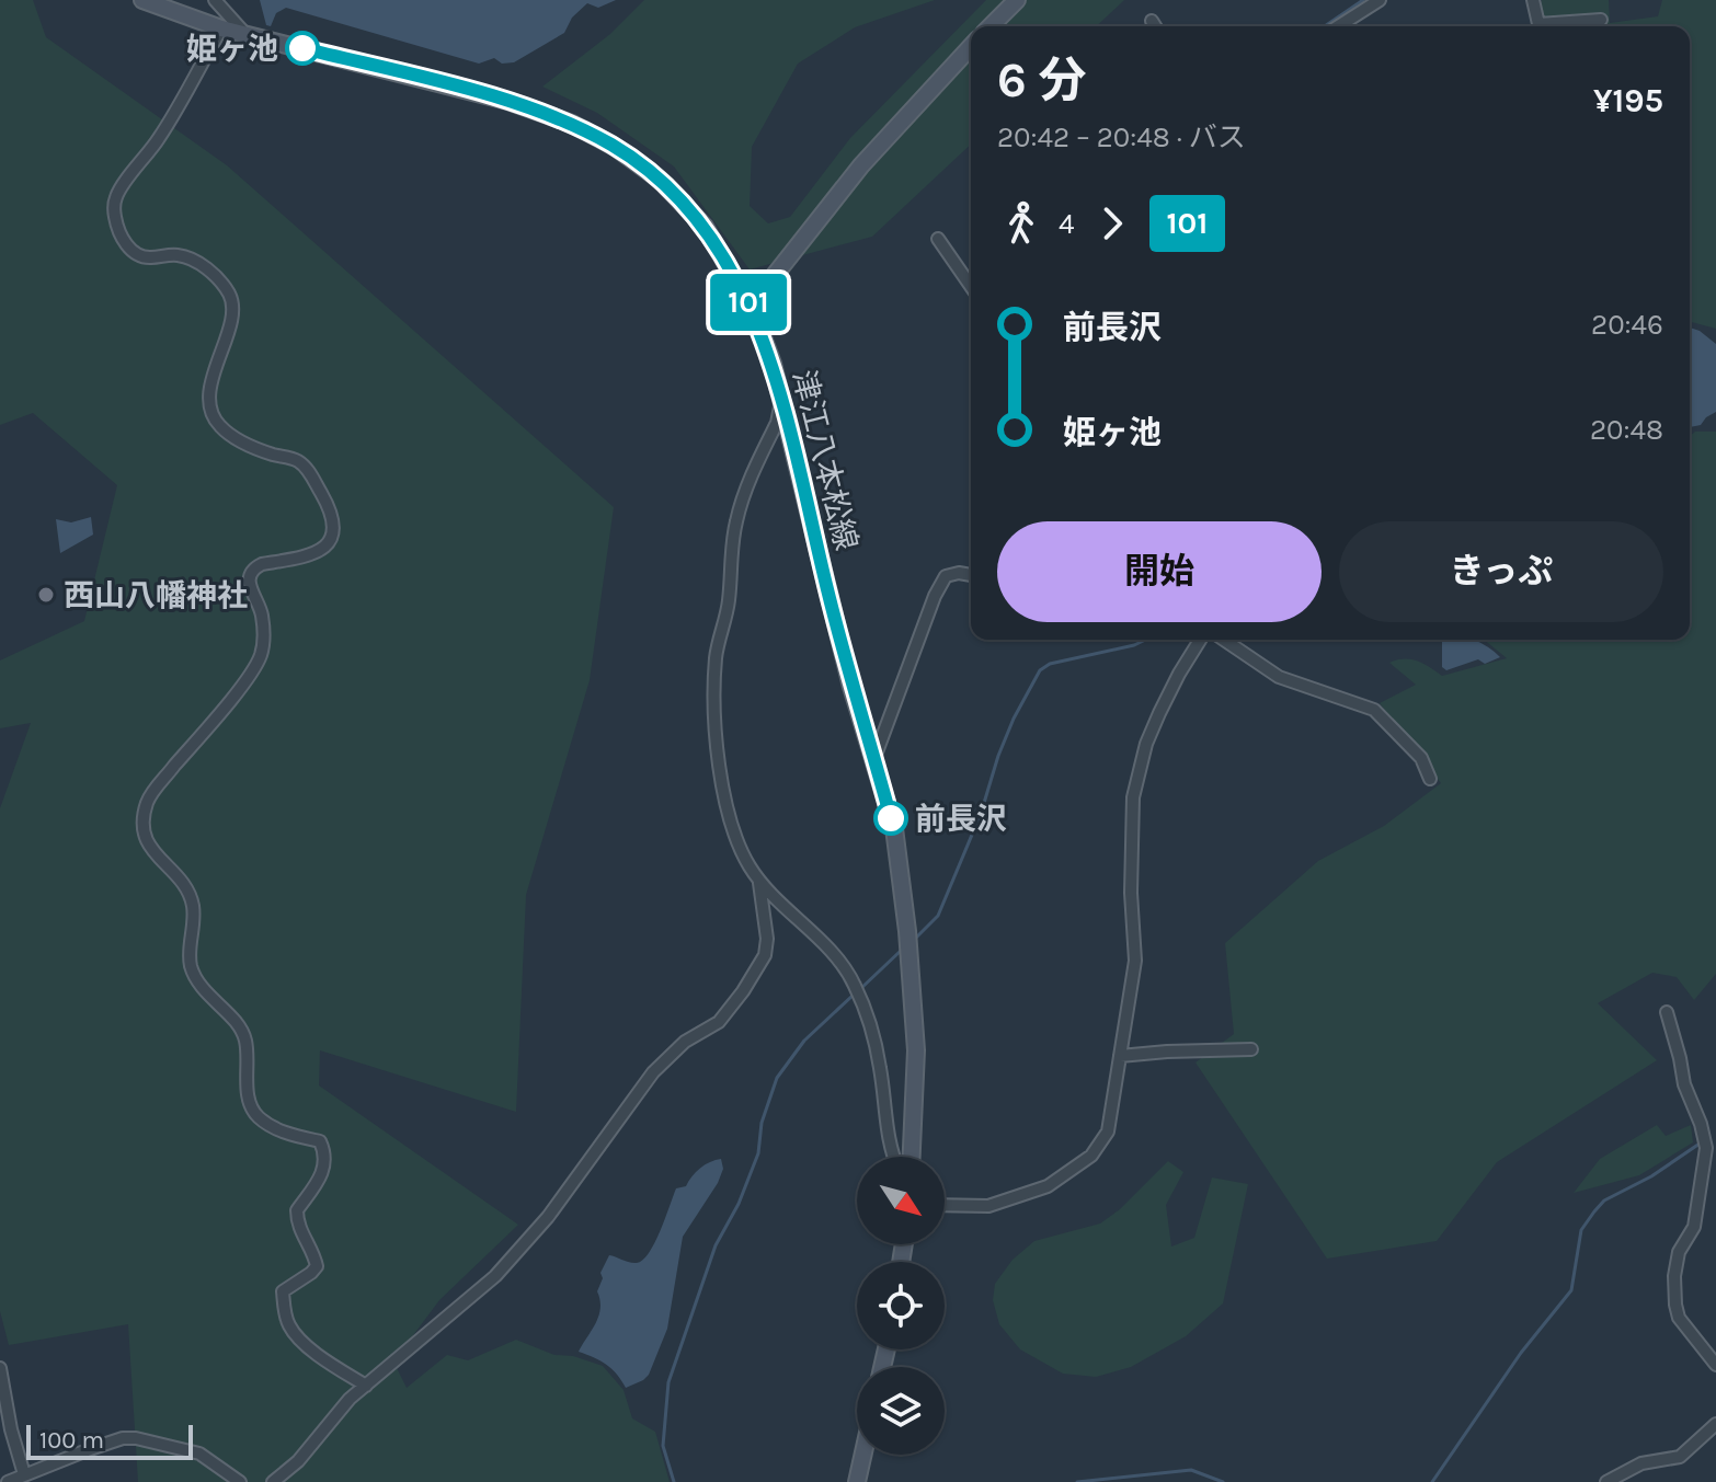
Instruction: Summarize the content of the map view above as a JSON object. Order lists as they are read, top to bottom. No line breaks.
{"streets":{"main road":["津江八本松線"]},"places":["姫ヶ池","西山八幡神社","前長沢"],"lines":["bus line 101"],"scale_bar":"100 m","north":"bottom right","page":{"on_map":"101","heading":["6 分","20:42 – 20:48 · バス","¥195"],"legs":["4","101"],"list":[{"name":"前長沢","value":"20:46"},{"name":"姫ヶ池","value":"20:48"}],"buttons":["開始","きっぷ"],"scale":"100 m"}}
